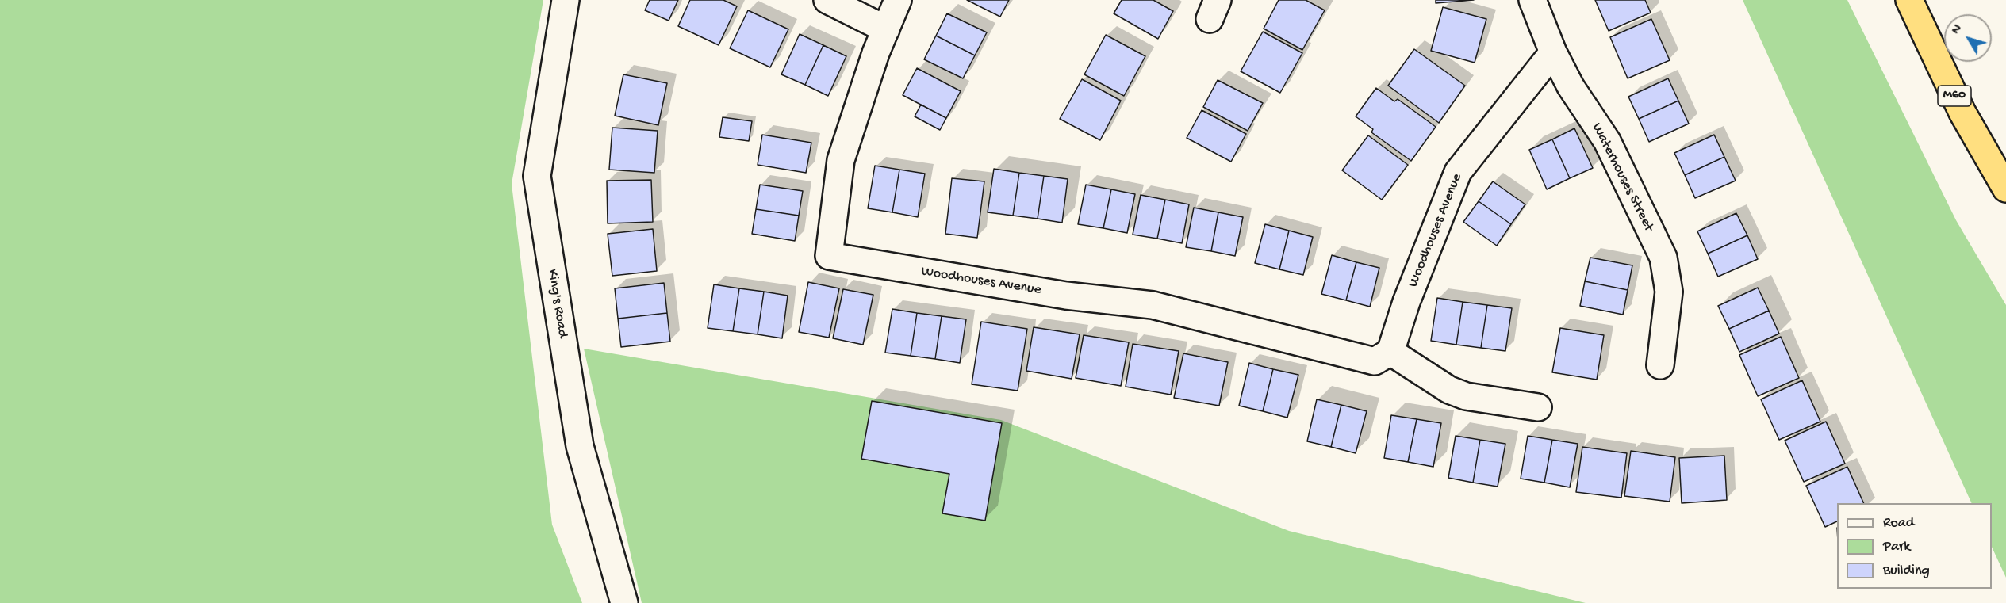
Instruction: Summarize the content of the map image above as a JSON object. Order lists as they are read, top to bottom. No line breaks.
{"streets":{"highway":["M60"],"street":["Waterhouses Street","Woodhouses Avenue","King's Road"]},"crossings":[["Waterhouses Street","Woodhouses Avenue"]],"legend":["Road","Park","Building"],"north":"top left"}
